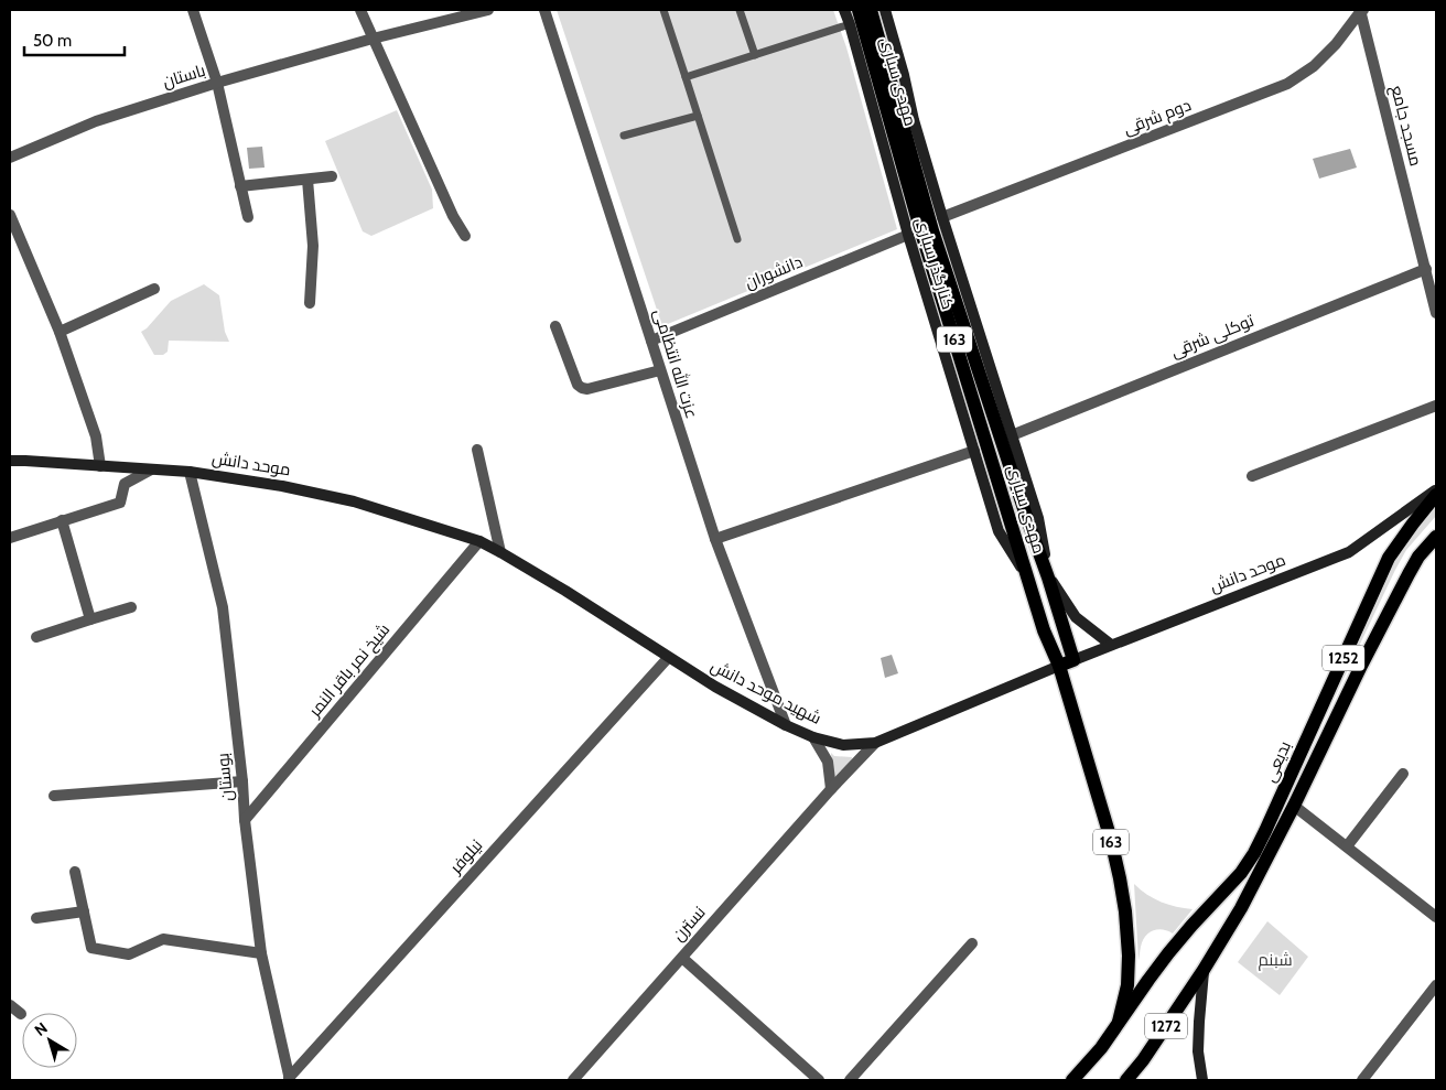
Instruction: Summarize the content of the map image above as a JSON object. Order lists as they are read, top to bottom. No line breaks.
{"streets":{"main road":["مهدی سباری","کنارگذر سباری","163","موحد دانش","1252","شهید موحد دانش","بدیعی","1272"],"street":["باستان","دوم شرقی","مسجد جامع","دانشوران","توکلی شرقی","عزت الله انتظامی","شیخ نمر باقر النمر","بوستان","نیلوفر","نسترن"]},"crossings":[["مهدی سباری","کنارگذر سباری"],["مهدی سباری","موحد دانش"],["مهدی سباری","شهید موحد دانش"],["مهدی سباری","بدیعی"],["دوم شرقی","مسجد جامع"],["دوم شرقی","کنارگذر سباری"],["مسجد جامع","توکلی شرقی"],["کنارگذر سباری","دانشوران"],["کنارگذر سباری","توکلی شرقی"],["دانشوران","عزت الله انتظامی"],["عزت الله انتظامی","شهید موحد دانش"],["موحد دانش","شیخ نمر باقر النمر"],["موحد دانش","شهید موحد دانش"],["موحد دانش","بوستان"],["شیخ نمر باقر النمر","شهید موحد دانش"],["شیخ نمر باقر النمر","بوستان"],["شهید موحد دانش","نیلوفر"],["شهید موحد دانش","نسترن"],["بدیعی","1272"],["بوستان","نیلوفر"]],"parks":["شبنم"],"scale_bar":"50 m","north":"top left"}
